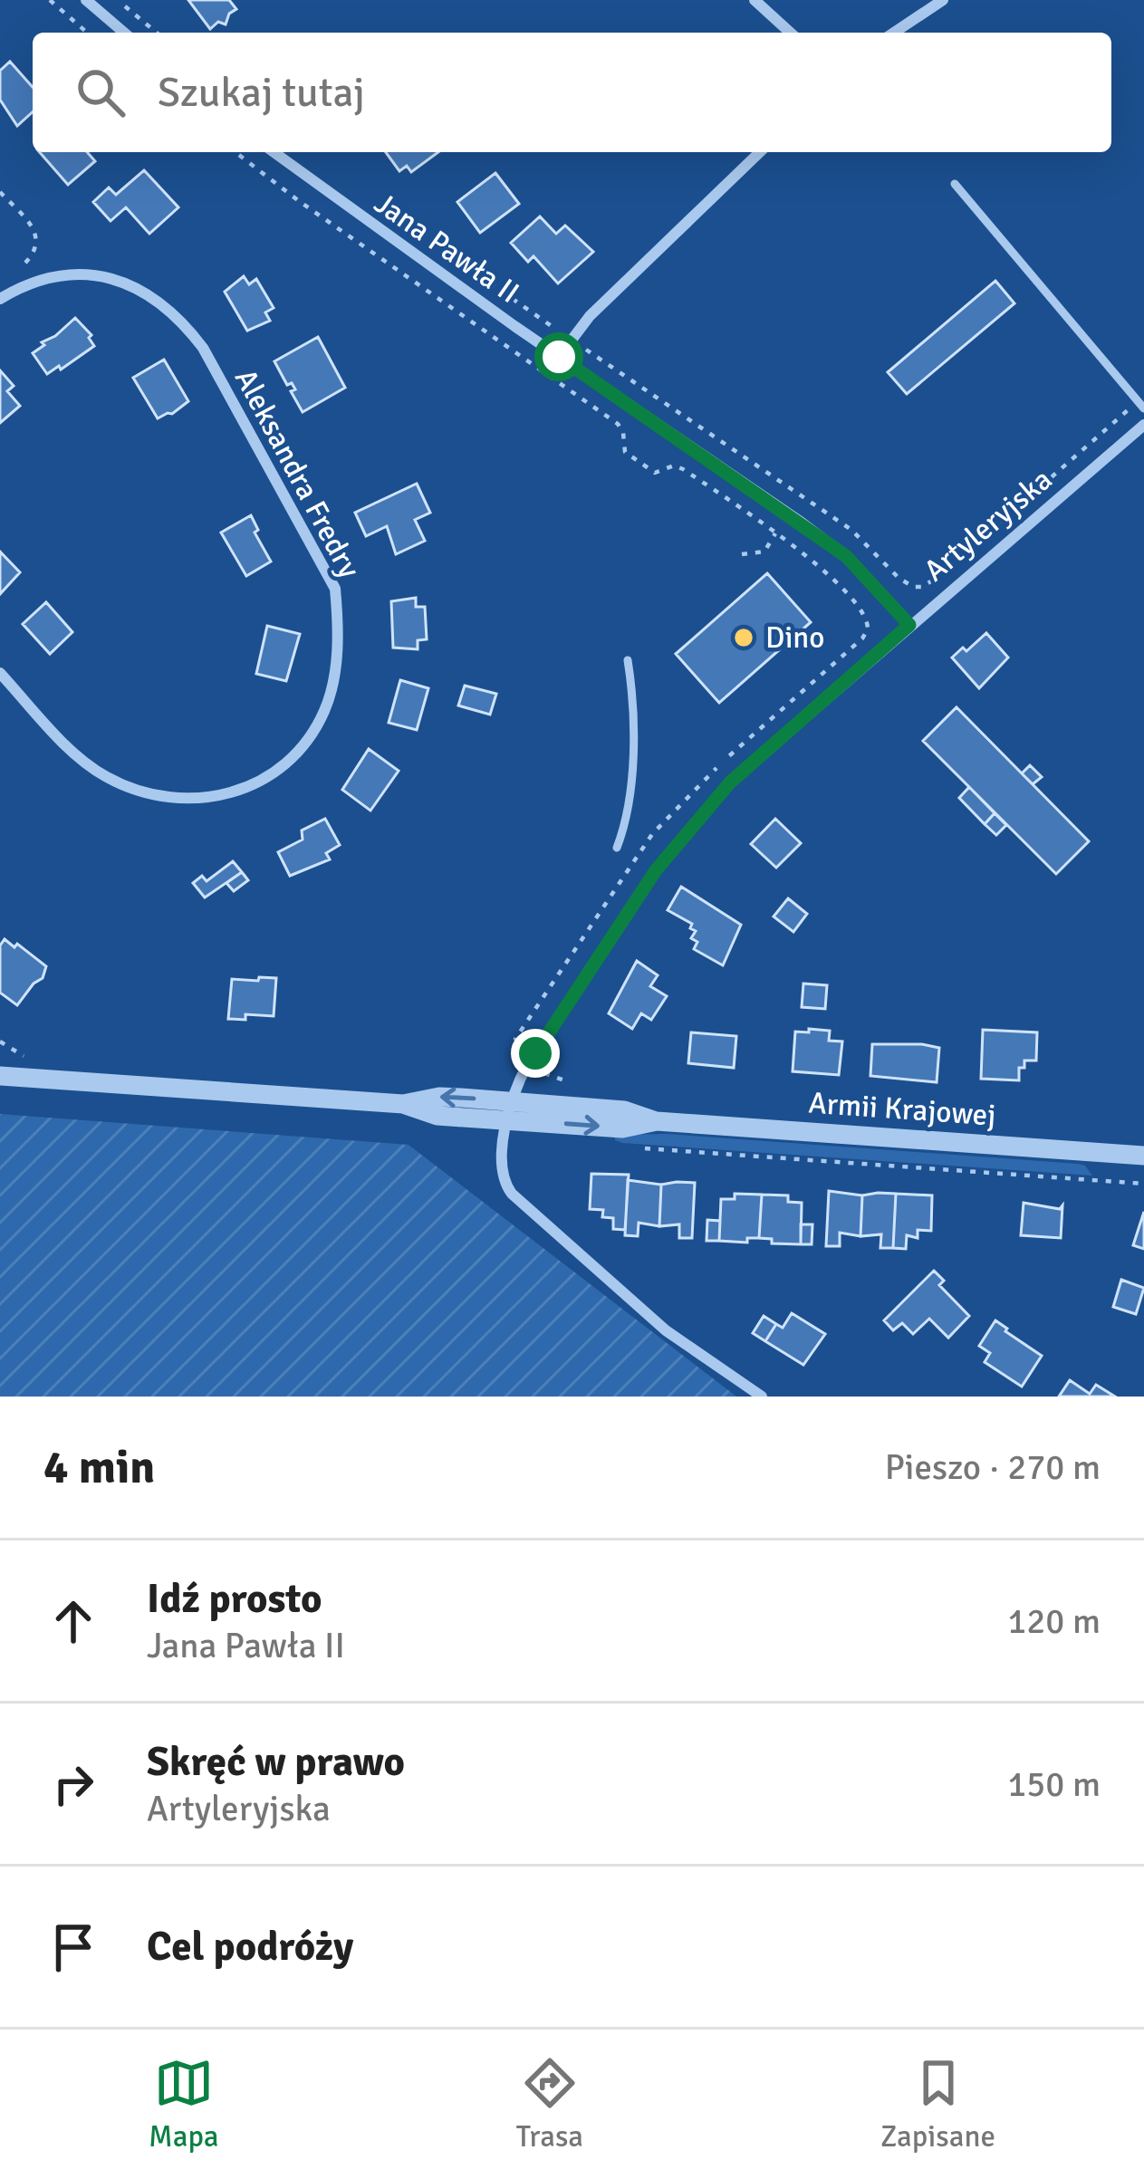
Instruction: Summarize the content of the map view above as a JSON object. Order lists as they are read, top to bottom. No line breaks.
{"streets":{"street":["Jana Pawła II","Aleksandra Fredry","Artyleryjska","Armii Krajowej"]},"crossings":[["Jana Pawła II","Artyleryjska"],["Artyleryjska","Armii Krajowej"]],"places":["Dino"],"page":{"search":"Szukaj tutaj","heading":["4 min","Pieszo · 270 m"],"list":[["Idź prosto","Jana Pawła II","120 m"],["Skręć w prawo","Artyleryjska","150 m"],"Cel podróży"],"nav":["Mapa","Trasa","Zapisane"]}}
